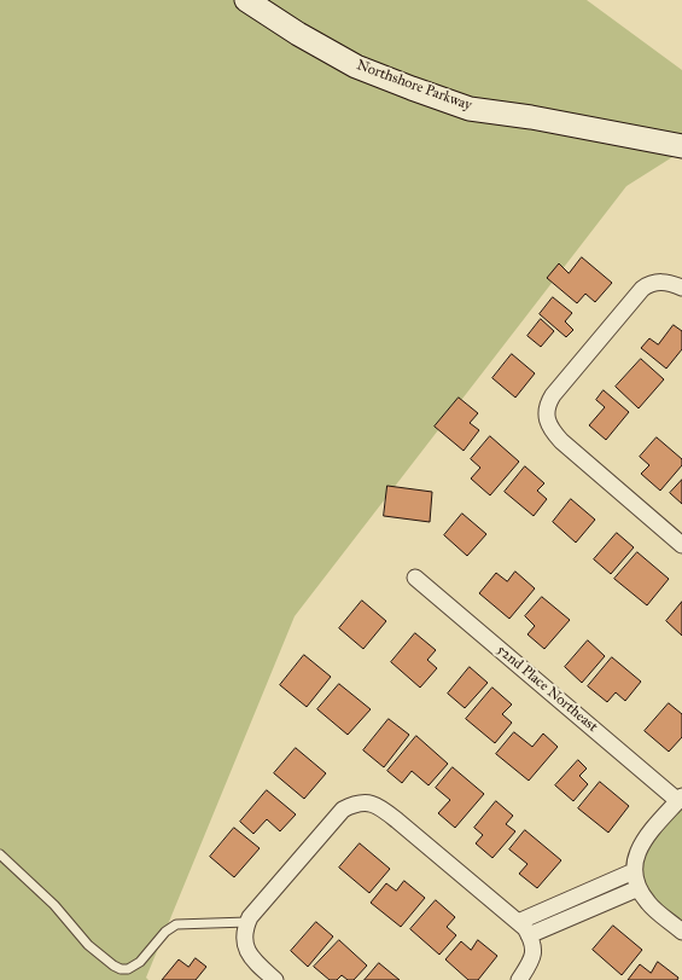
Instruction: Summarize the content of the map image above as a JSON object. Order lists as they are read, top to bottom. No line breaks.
{"streets":{"street":["Northshore Parkway","52nd Place Northeast"]}}
